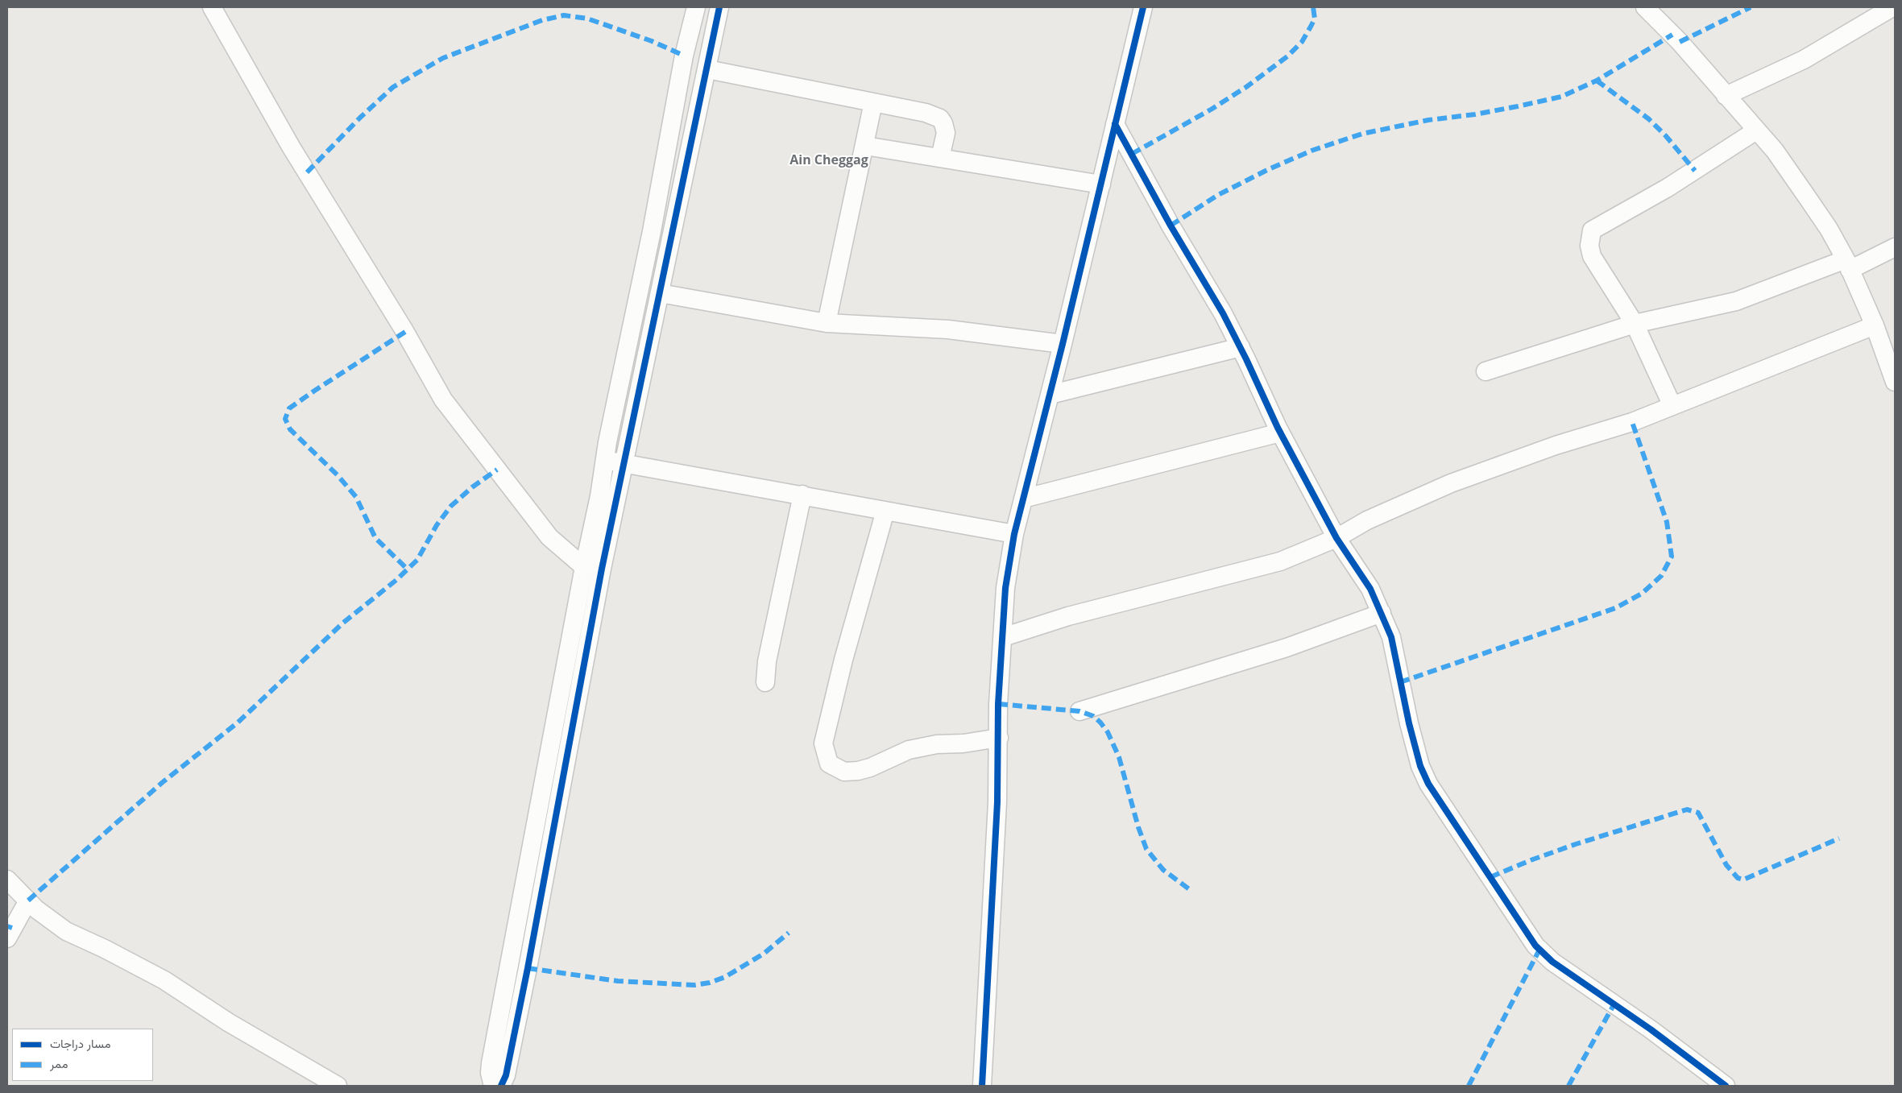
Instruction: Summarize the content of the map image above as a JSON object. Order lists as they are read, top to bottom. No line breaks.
{"districts":["Ain Cheggag"],"legend":["مسار دراجات","ممر"]}
